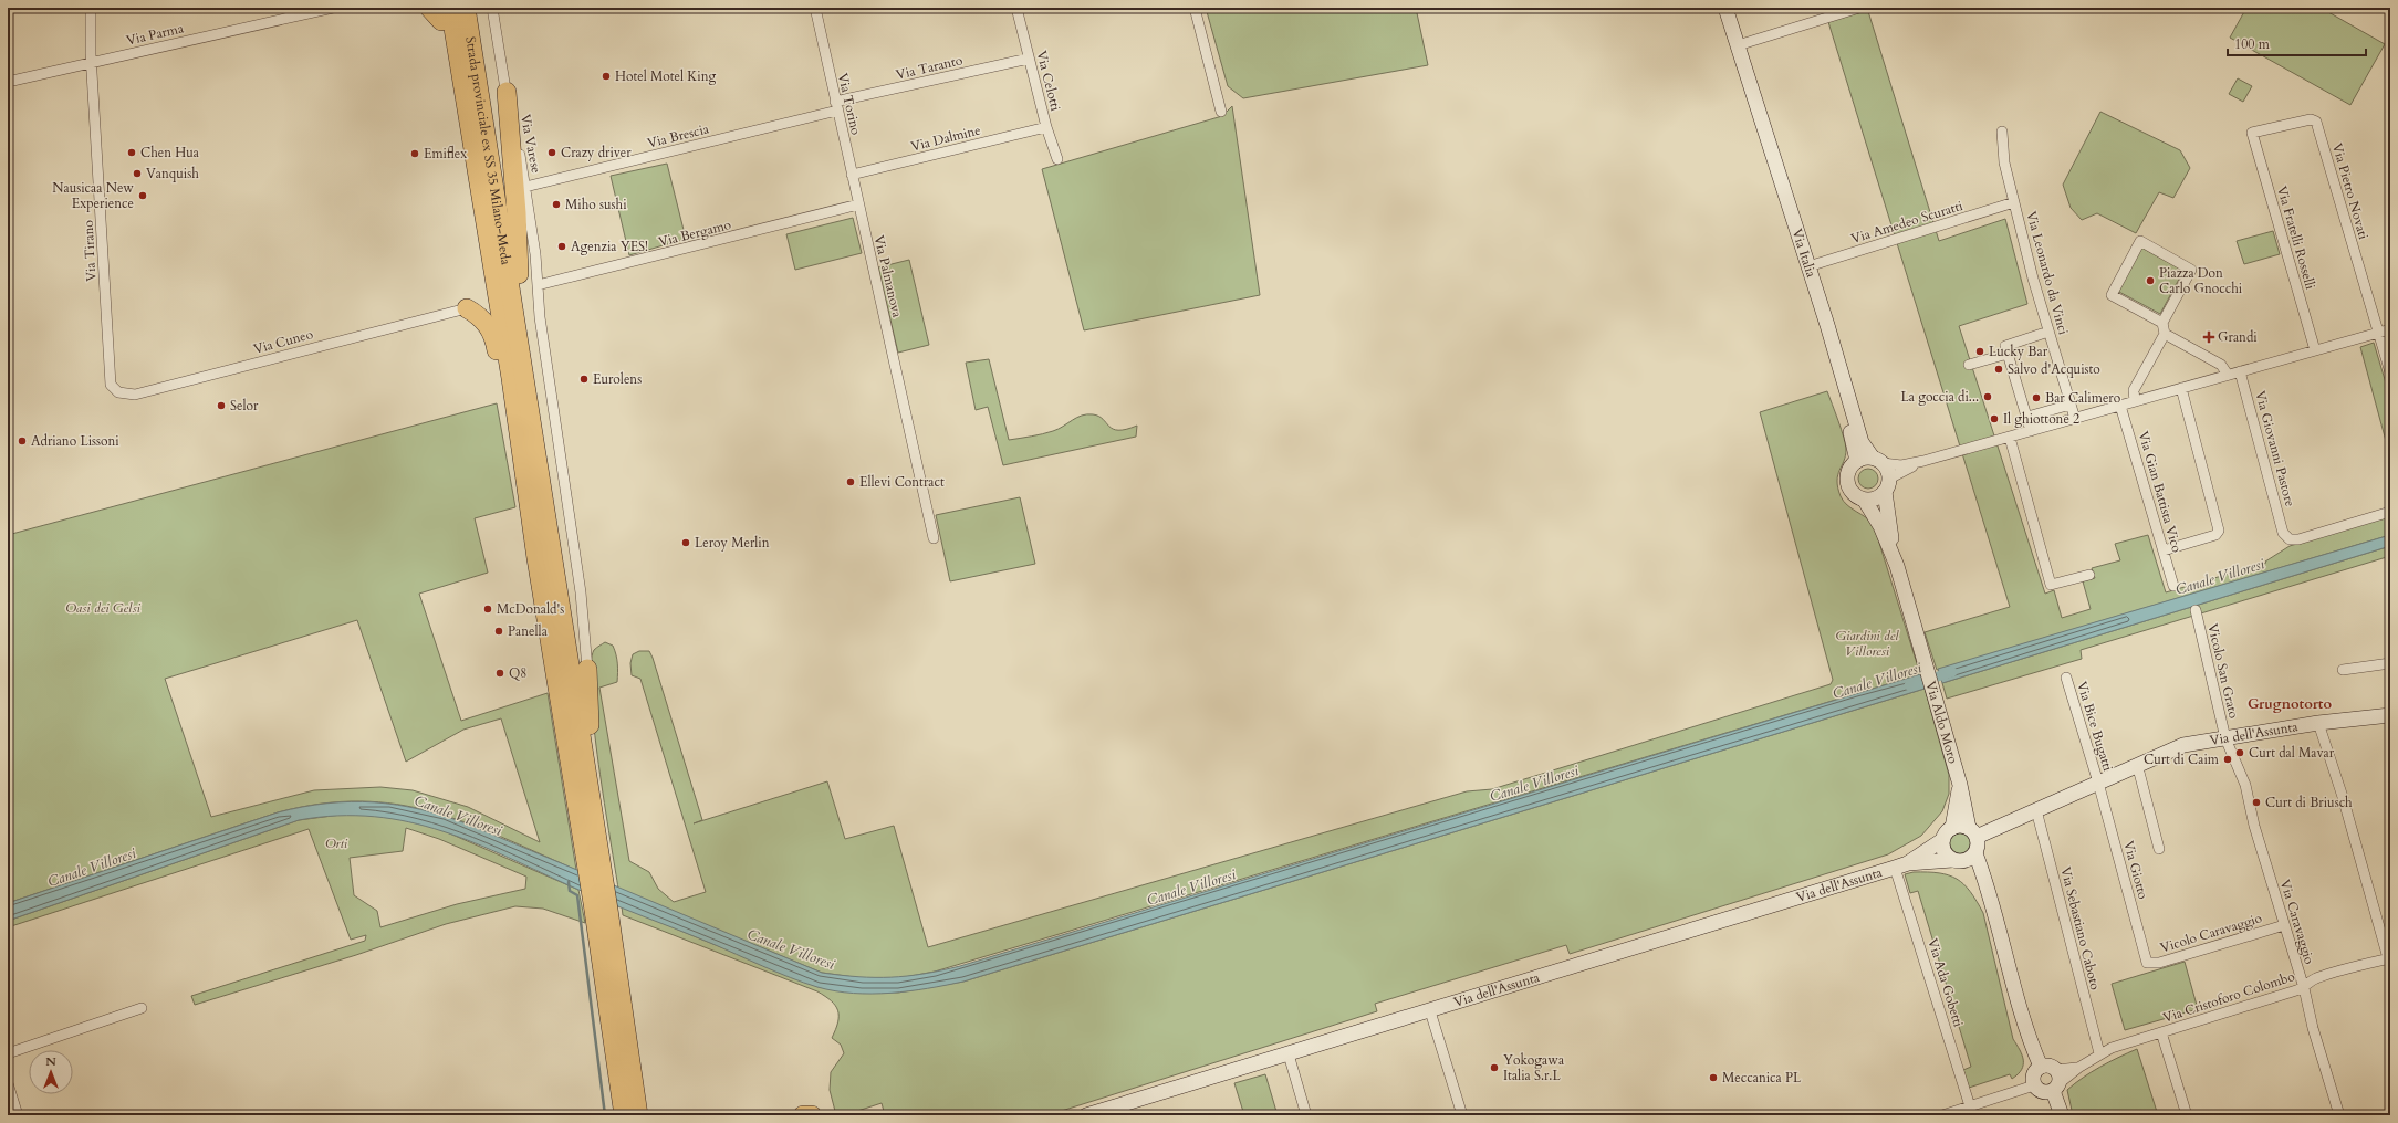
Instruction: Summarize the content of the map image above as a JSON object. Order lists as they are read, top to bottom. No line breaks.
{"streets":{"highway":["Strada provinciale ex SS 35 Milano-Meda"],"street":["Via Parma","Via Taranto","Via Celotti","Via Torino","Via Brescia","Via Dalmine","Via Varese","Via Pietro Novati","Via Amedeo Scuratti","Via Bergamo","Via Fratelli Rosselli","Via Tirano","Via Italia","Via Leonardo da Vinci","Via Palmanova","Via Cuneo","Via Giovanni Pastore","Via Gian Battista Vico","Vicolo San Grato","Via Aldo Moro","Via Bice Bugatti","Via dell'Assunta","Via Giotto","Via Caravaggio","Via Sebastiano Caboto","Vicolo Caravaggio","Via Ada Gobetti","Via Cristoforo Colombo"]},"crossings":[["Via Parma","Via Tirano"],["Via Taranto","Via Celotti"],["Via Taranto","Via Torino"],["Via Taranto","Via Brescia"],["Via Celotti","Via Dalmine"],["Via Torino","Via Brescia"],["Via Torino","Via Dalmine"],["Via Torino","Via Bergamo"],["Via Torino","Via Palmanova"],["Via Brescia","Via Varese"],["Via Varese","Via Bergamo"],["Via Pietro Novati","Via Fratelli Rosselli"],["Via Amedeo Scuratti","Via Italia"],["Via Amedeo Scuratti","Via Leonardo da Vinci"],["Via Bergamo","Via Palmanova"],["Via Tirano","Via Cuneo"],["Via Italia","Via Aldo Moro"],["Vicolo San Grato","Via dell'Assunta"],["Vicolo San Grato","Via Caravaggio"],["Via Aldo Moro","Via dell'Assunta"],["Via Bice Bugatti","Via dell'Assunta"],["Via Bice Bugatti","Via Giotto"],["Via dell'Assunta","Via Giotto"],["Via dell'Assunta","Via Caravaggio"],["Via dell'Assunta","Via Sebastiano Caboto"],["Via dell'Assunta","Via Ada Gobetti"],["Via Giotto","Vicolo Caravaggio"],["Via Caravaggio","Vicolo Caravaggio"],["Via Caravaggio","Via Cristoforo Colombo"],["Via Sebastiano Caboto","Via Cristoforo Colombo"]],"districts":["Grugnotorto"],"water":["Canale Villoresi"],"parks":["Oasi dei Gelsi","Giardini del Villoresi","Orti"],"places":{"other":["Hotel Motel King","Chen Hua","Crazy driver","Emiflex","Vanquish","Nausicaa New Experience","Miho sushi","Agenzia YES!","Piazza Don Carlo Gnocchi","Lucky Bar","Salvo d'Acquisto","Eurolens","La goccia di...","Bar Calimero","Selor","Il ghiottone 2","Adriano Lissoni","Ellevi Contract","Leroy Merlin","McDonald's","Panella","Q8","Curt dal Mavar","Curt di Caim","Curt di Briusch","Yokogawa Italia S.r.L","Meccanica PL"],"health":["Grandi"]},"scale_bar":"100 m","north":"top"}
